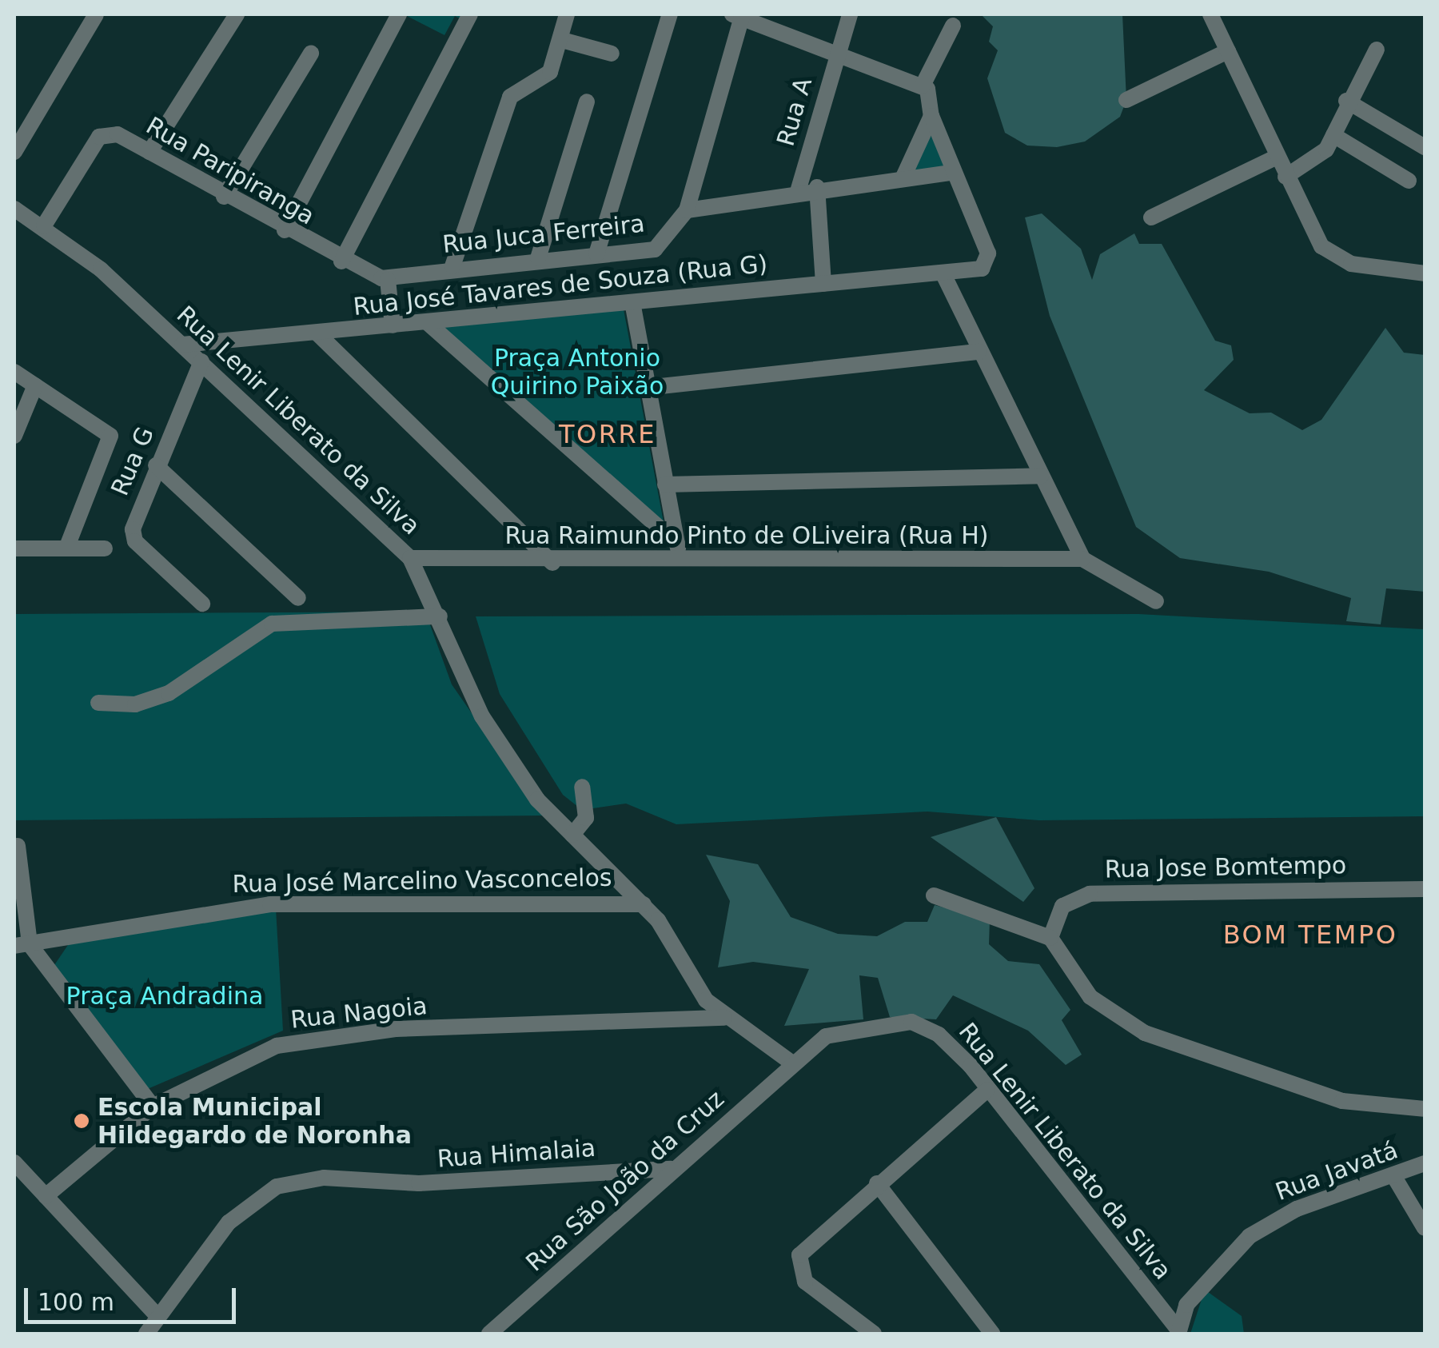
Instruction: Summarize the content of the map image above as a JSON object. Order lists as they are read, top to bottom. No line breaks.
{"streets":{"street":["Rua A","Rua Paripiranga","Rua Juca Ferreira","Rua José Tavares de Souza (Rua G)","Rua Lenir Liberato da Silva","Rua G","Rua Raimundo Pinto de OLiveira (Rua H)","Rua Jose Bomtempo","Rua José Marcelino Vasconcelos","Rua Nagoia","Rua Himalaia","Rua Javatá","Rua São João da Cruz"]},"crossings":[["Rua Paripiranga","Rua Juca Ferreira"],["Rua Paripiranga","Rua Lenir Liberato da Silva"],["Rua José Tavares de Souza (Rua G)","Rua Lenir Liberato da Silva"],["Rua Lenir Liberato da Silva","Rua G"],["Rua Lenir Liberato da Silva","Rua Raimundo Pinto de OLiveira (Rua H)"],["Rua Lenir Liberato da Silva","Rua José Marcelino Vasconcelos"],["Rua Lenir Liberato da Silva","Rua Nagoia"],["Rua Lenir Liberato da Silva","Rua Javatá"],["Rua Lenir Liberato da Silva","Rua São João da Cruz"],["Rua Himalaia","Rua São João da Cruz"]],"districts":["TORRE","BOM TEMPO"],"parks":["Praça Antonio Quirino Paixão","Praça Andradina"],"places":["Escola Municipal Hildegardo de Noronha"],"scale_bar":"100 m"}
